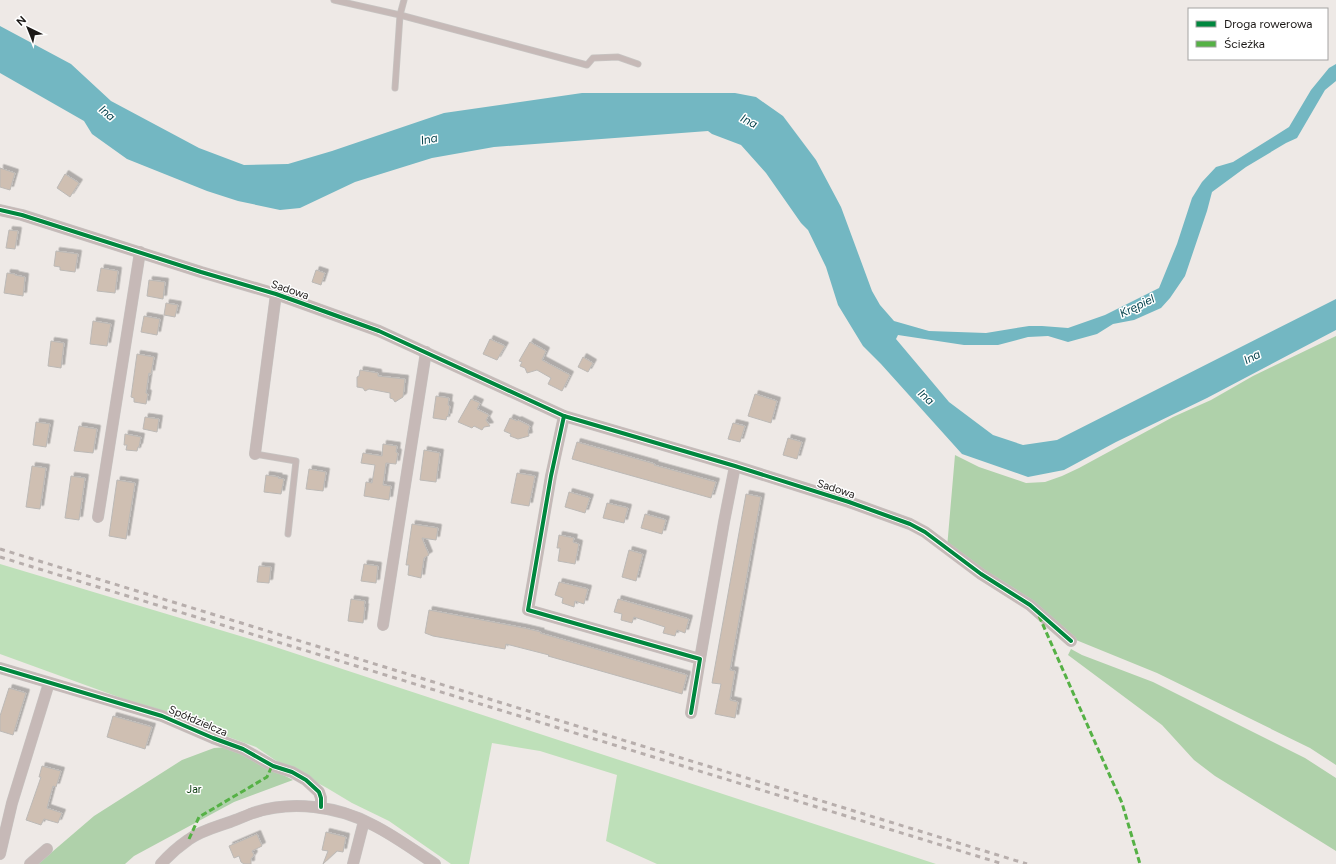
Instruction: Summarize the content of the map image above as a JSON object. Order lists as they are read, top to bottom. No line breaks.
{"streets":{"street":["Sadowa","Spółdzielcza"]},"water":["Ina","Krępiel"],"parks":["Jar"],"legend":["Droga rowerowa","Ścieżka"],"north":"top left"}
